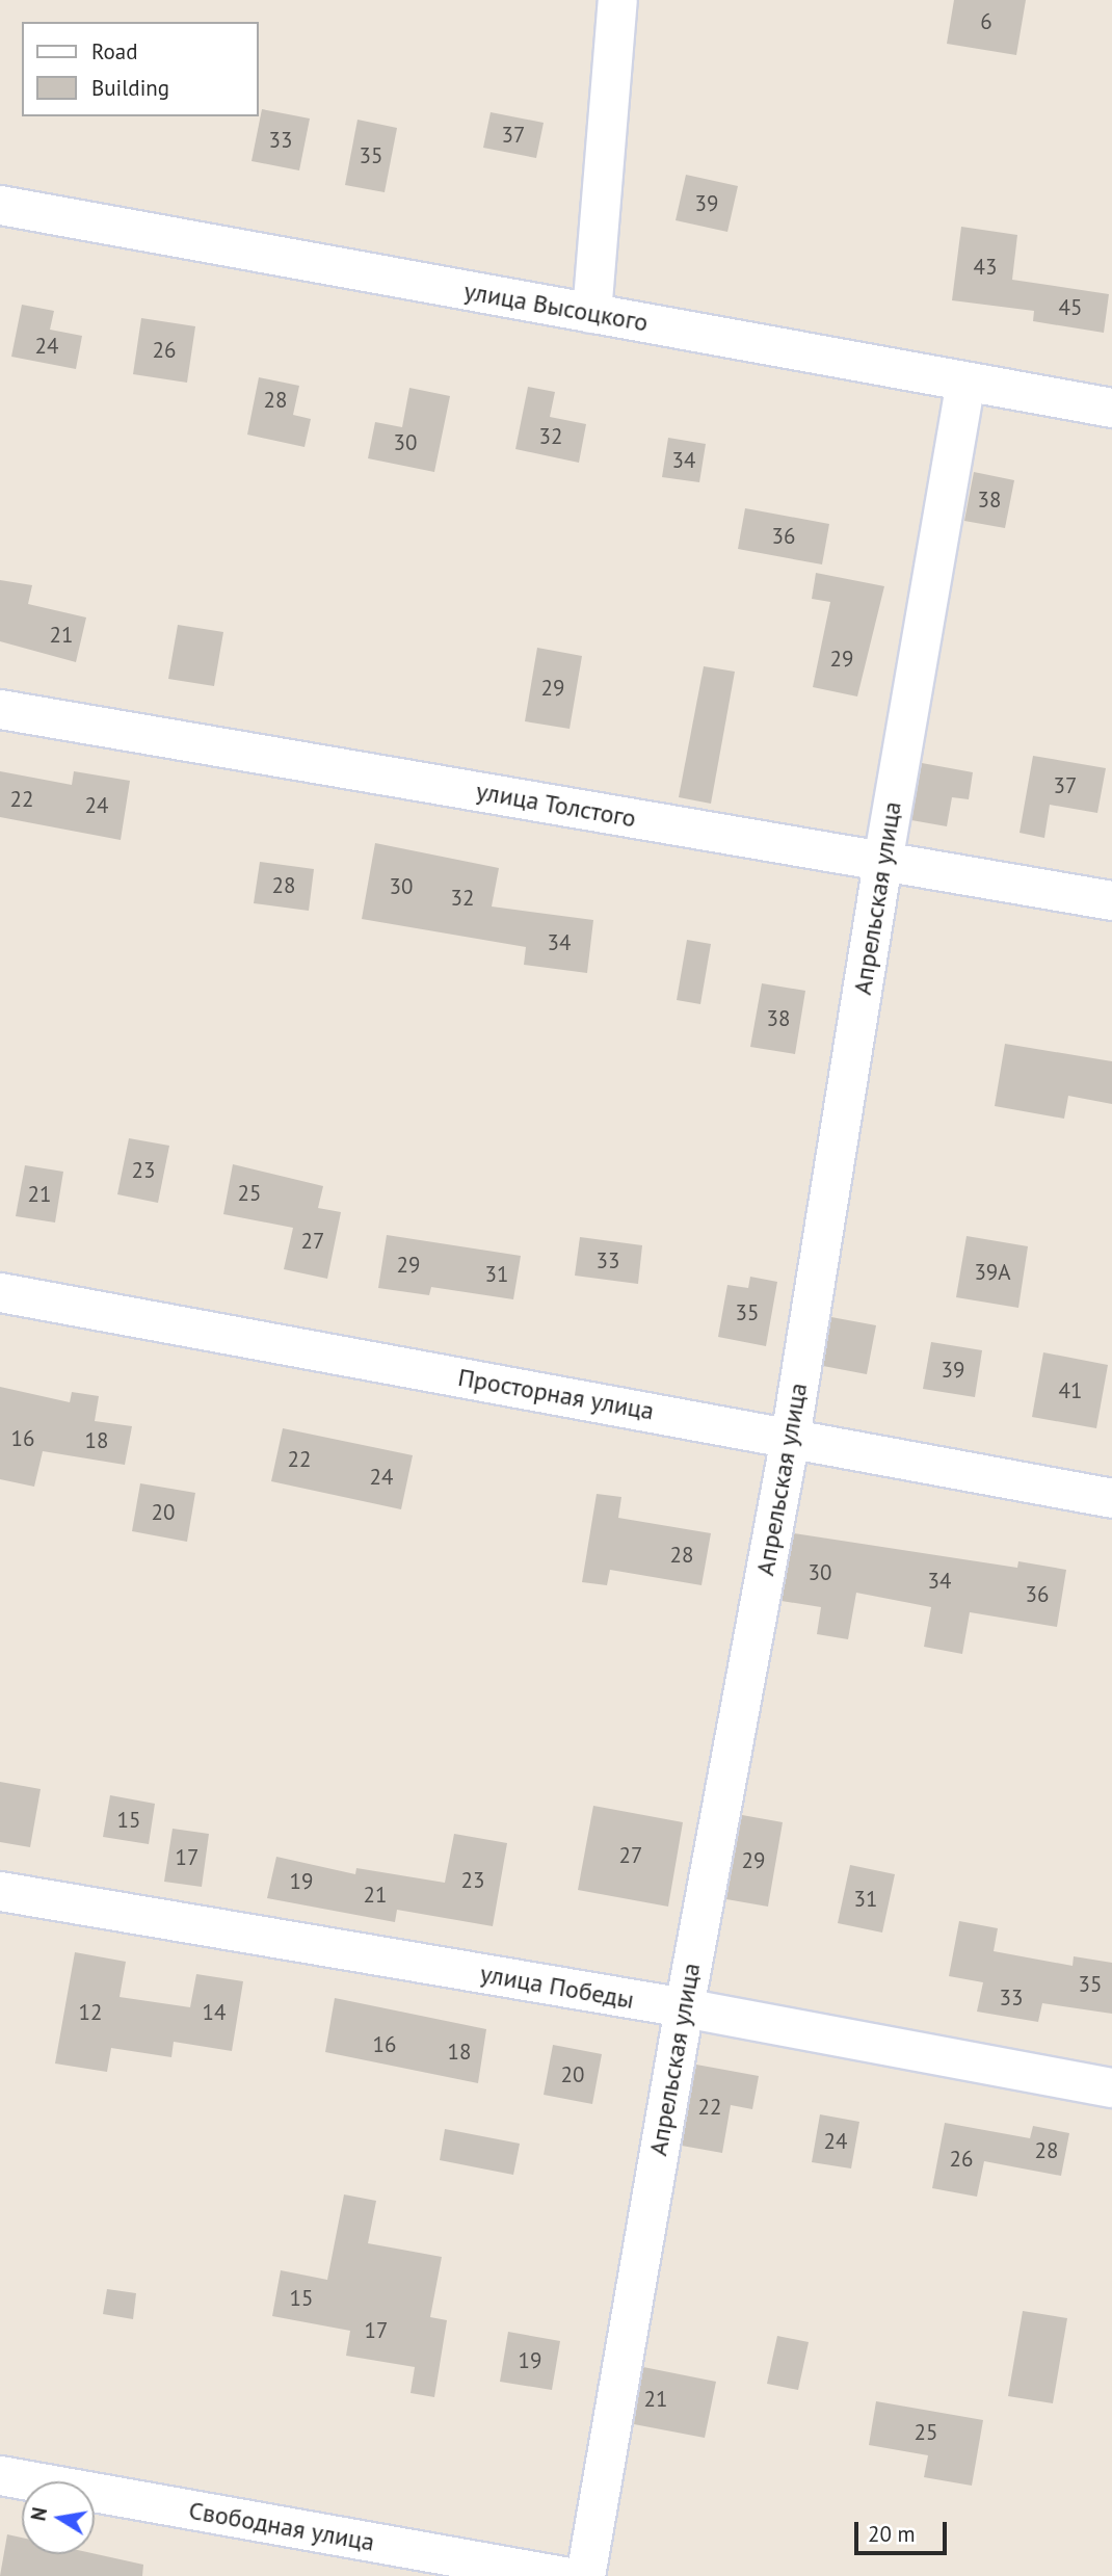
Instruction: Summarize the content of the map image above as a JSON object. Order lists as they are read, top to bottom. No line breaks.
{"streets":{"street":["улица Высоцкого","улица Толстого","Апрельская улица","Просторная улица","улица Победы","Свободная улица"]},"crossings":[["улица Высоцкого","Апрельская улица"],["улица Толстого","Апрельская улица"],["Апрельская улица","Просторная улица"],["Апрельская улица","улица Победы"]],"house_numbers":["6","37","33","35","39","43","45","24","26","28","32","30","34","38","36","21","29","29","37","22","24","28","30","32","34","38","23","25","21","27","33","29","39А","31","35","39","41","16","18","22","24","20","28","30","34","36","15","27","17","29","23","19","21","31","35","33","12","14","16","18","20","22","24","28","26","15","17","19","21","25"],"legend":["Road","Building"],"scale_bar":"20 m","north":"left"}
